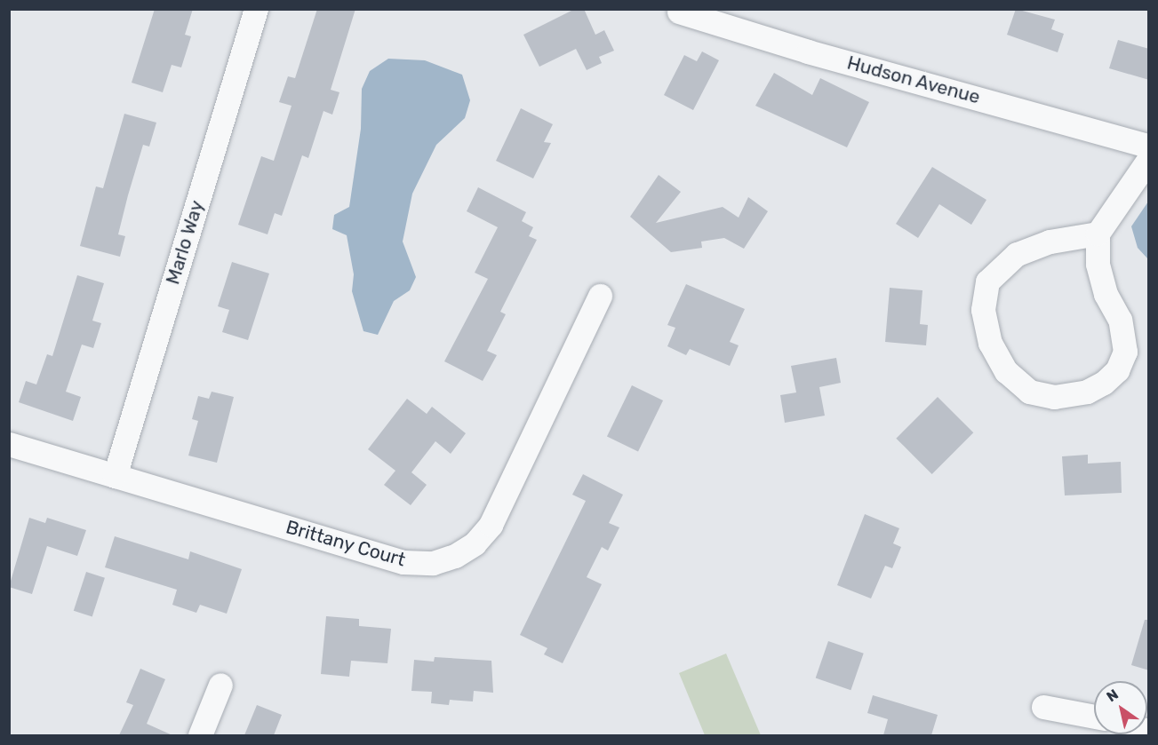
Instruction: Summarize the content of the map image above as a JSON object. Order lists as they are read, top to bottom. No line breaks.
{"streets":{"street":["Hudson Avenue","Marlo Way","Brittany Court"]},"crossings":[["Marlo Way","Brittany Court"]],"north":"top left"}
